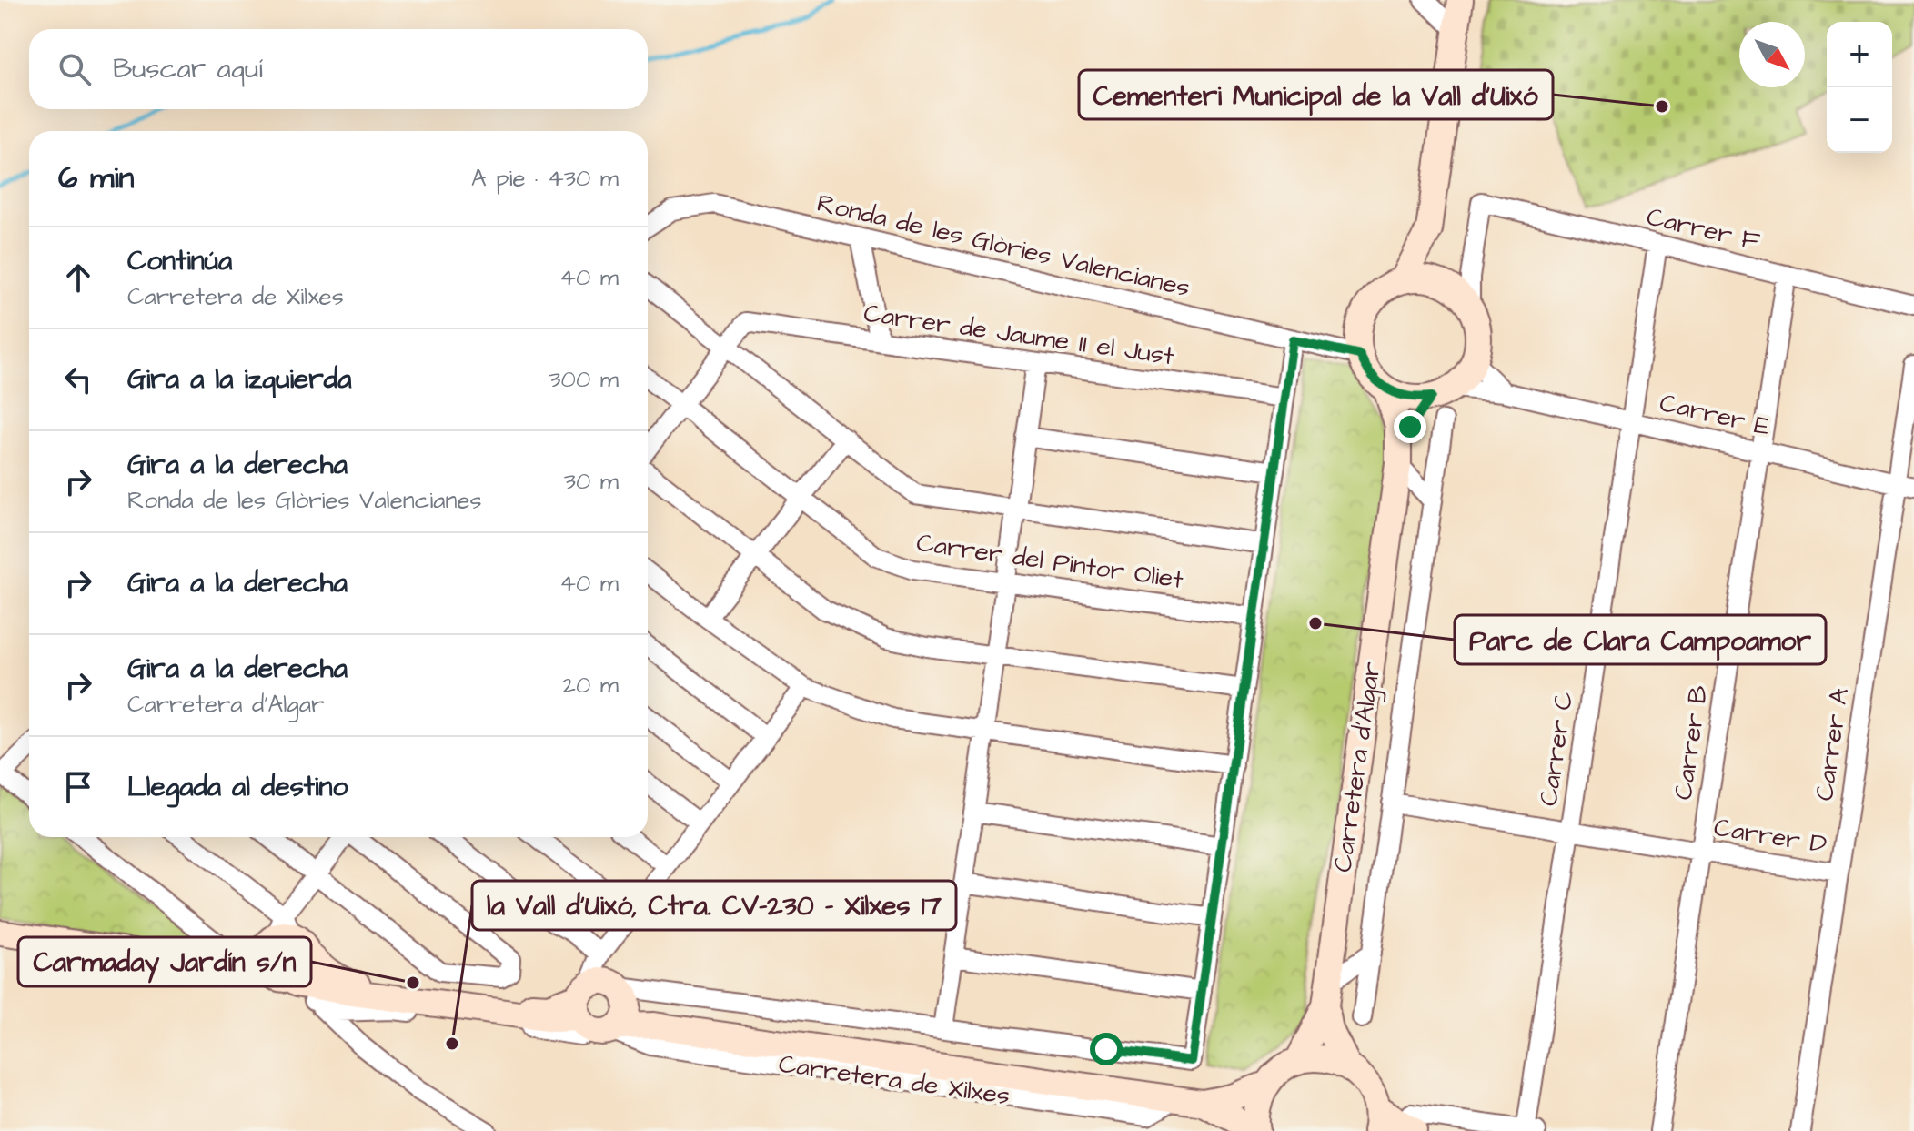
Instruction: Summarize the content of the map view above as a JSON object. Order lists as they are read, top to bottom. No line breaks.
{"streets":{"main road":["Carretera d'Algar","Carretera de Xilxes"],"street":["Carrer F","Ronda de les Glòries Valencianes","Carrer de Jaume II el Just","Carrer E","Carrer del Pintor Oliet","Carrer B","Carrer A","Carrer C","Carrer D"]},"crossings":[["Carrer F","Ronda de les Glòries Valencianes"],["Carrer F","Carrer E"],["Carrer F","Carrer B"],["Carrer F","Carrer C"],["Carrer F","Carretera d'Algar"],["Ronda de les Glòries Valencianes","Carrer E"],["Ronda de les Glòries Valencianes","Carretera d'Algar"],["Carrer E","Carrer B"],["Carrer E","Carrer A"],["Carrer E","Carrer C"],["Carrer E","Carretera d'Algar"],["Carrer B","Carrer D"],["Carrer A","Carrer D"],["Carrer C","Carrer D"],["Carretera d'Algar","Carrer D"],["Carretera d'Algar","Carretera de Xilxes"]],"places":["Cementeri Municipal de la Vall d'Uixó","Parc de Clara Campoamor","Carmaday Jardín s/n","la Vall d'Uixó, Ctra. CV-230 - Xilxes 17"],"north":"bottom right","page":{"map_buttons":["+","−"],"search":"Buscar aquí","heading":["6 min","A pie · 430 m"],"list":[["Continúa","Carretera de Xilxes","40 m"],["Gira a la izquierda","300 m"],["Gira a la derecha","Ronda de les Glòries Valencianes","30 m"],["Gira a la derecha","40 m"],["Gira a la derecha","Carretera d'Algar","20 m"],"Llegada al destino"]}}
